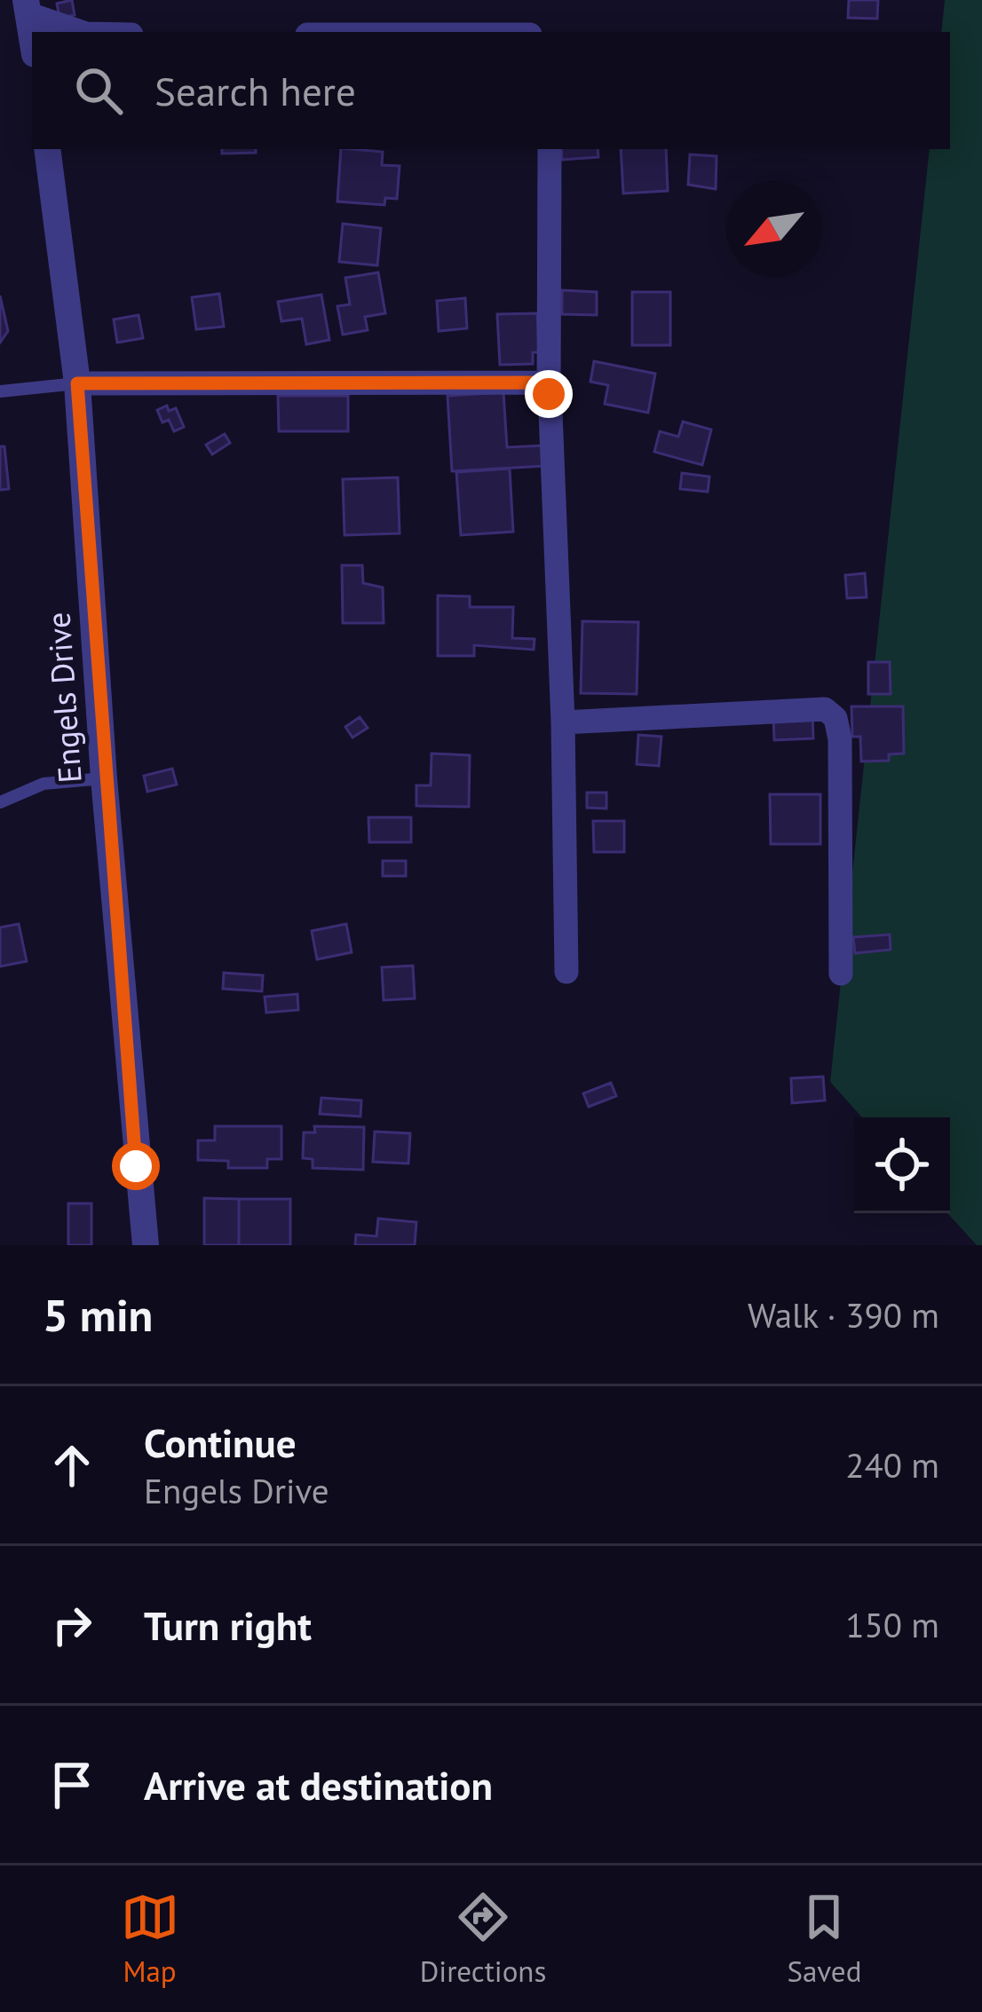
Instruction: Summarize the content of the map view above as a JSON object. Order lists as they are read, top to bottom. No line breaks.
{"streets":{"street":["Engels Drive"]},"north":"bottom left","page":{"search":"Search here","heading":["5 min","Walk · 390 m"],"list":[["Continue","Engels Drive","240 m"],["Turn right","150 m"],"Arrive at destination"],"nav":["Map","Directions","Saved"]}}
